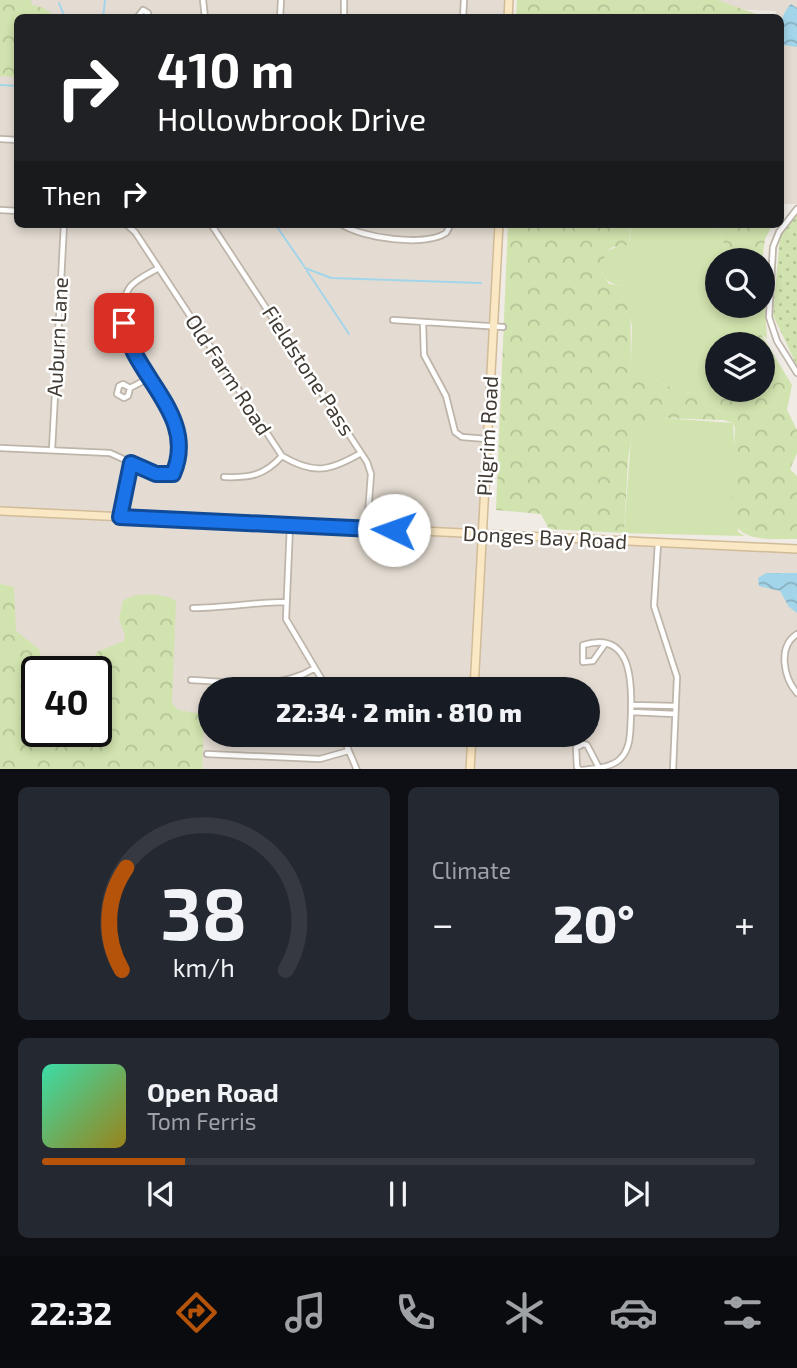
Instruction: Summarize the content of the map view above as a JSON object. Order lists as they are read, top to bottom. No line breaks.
{"streets":{"street":["Auburn Lane","Fieldstone Pass","Old Farm Road","Pilgrim Road","Donges Bay Road"]},"crossings":[["Fieldstone Pass","Old Farm Road"],["Fieldstone Pass","Donges Bay Road"],["Pilgrim Road","Donges Bay Road"]],"page":{"turn":["410 m","Hollowbrook Drive"],"then":"Then","limit":"40","trip":"22:34 · 2 min · 810 m","tile":"Climate","heat":["−","20°","+"],"song":["Open Road","Tom Ferris"],"tabs":"22:32","gauge":["38","km/h"]}}
